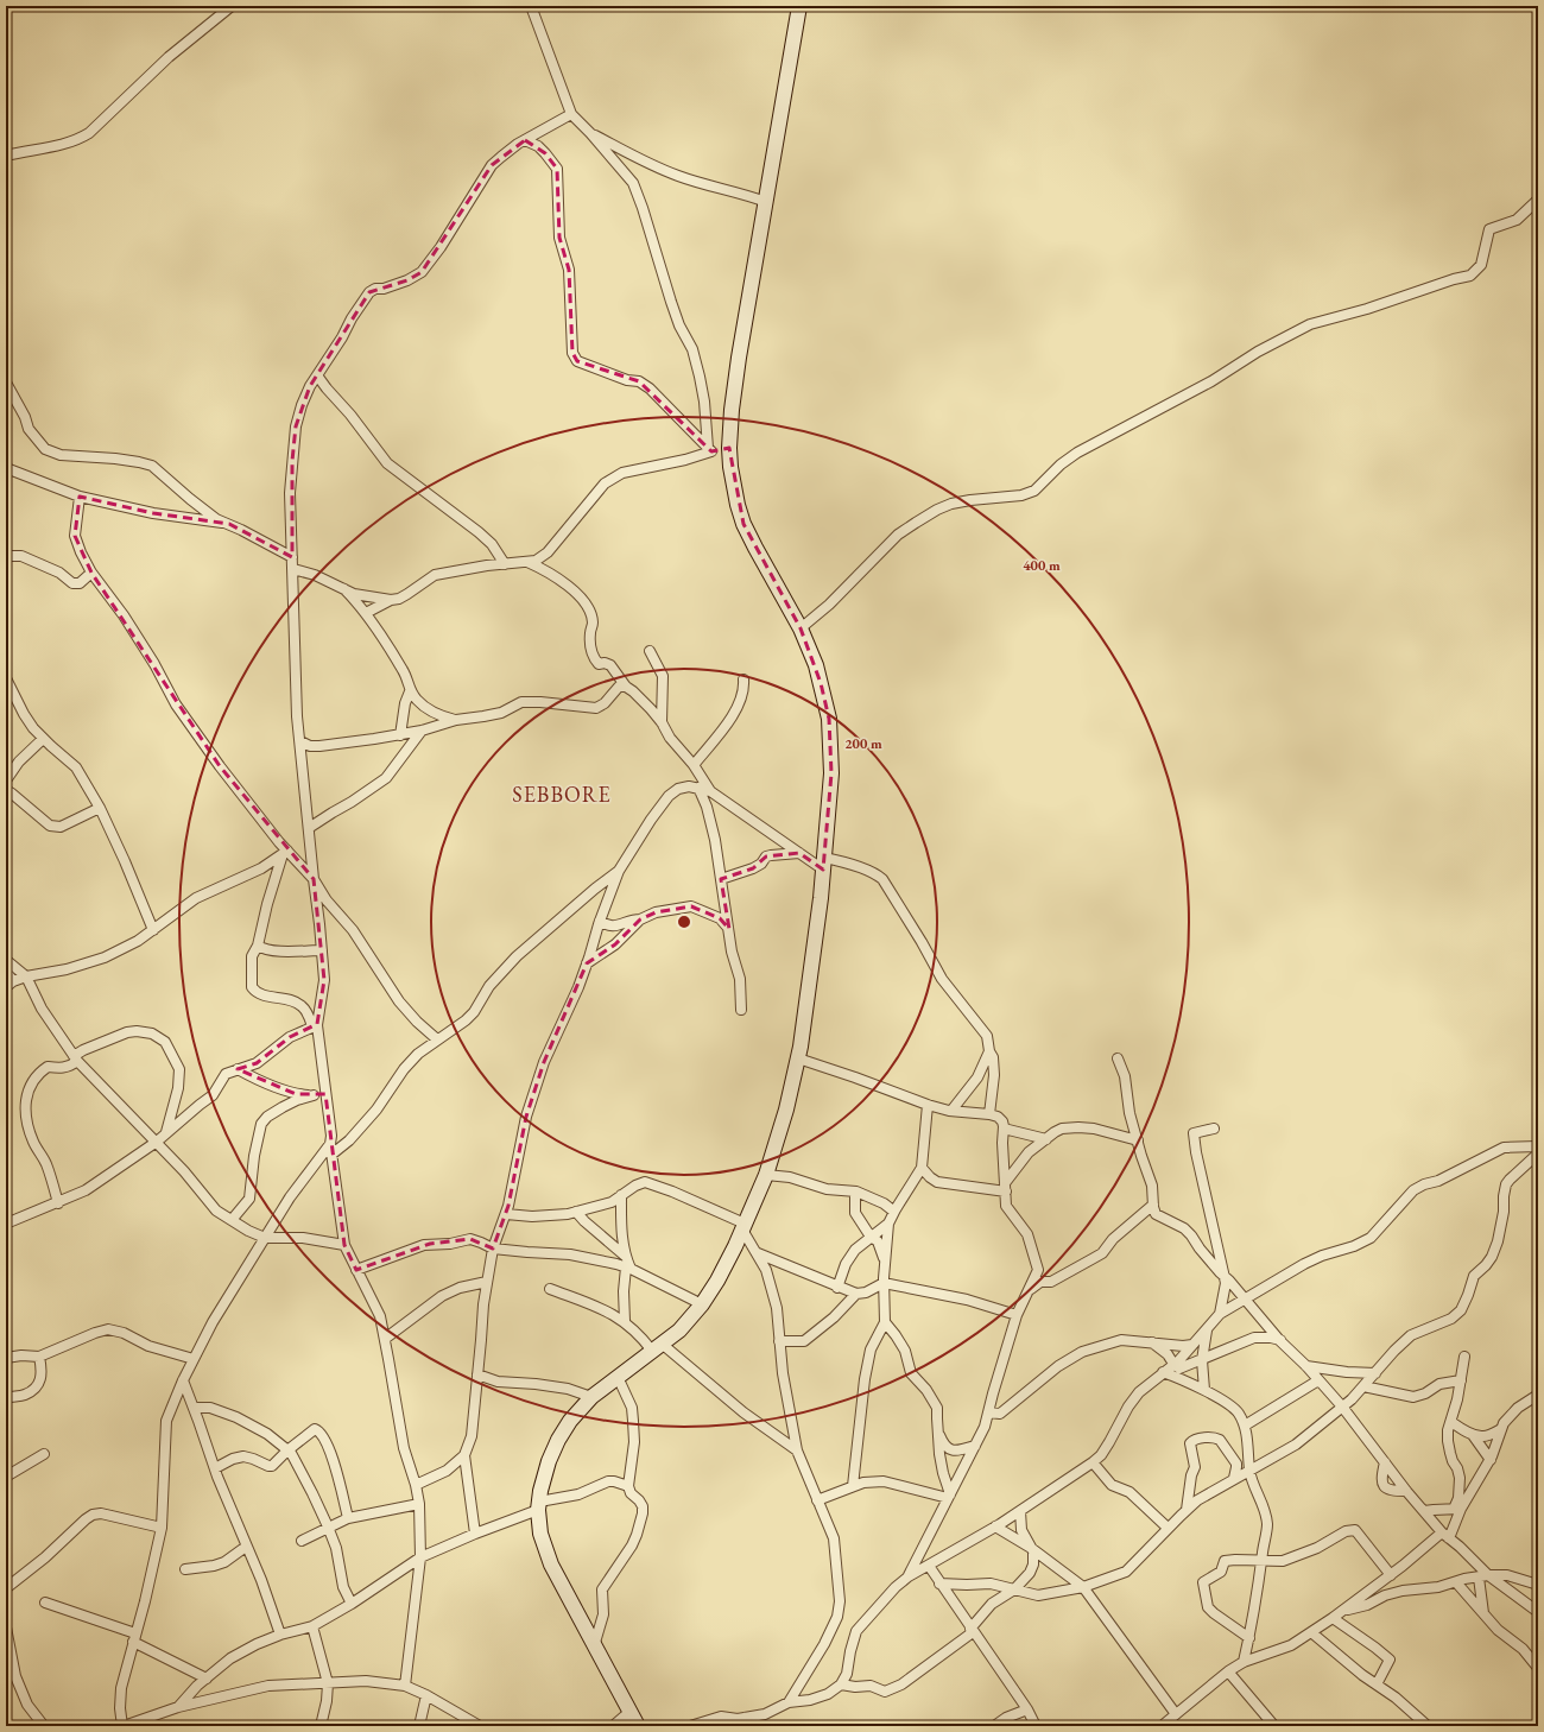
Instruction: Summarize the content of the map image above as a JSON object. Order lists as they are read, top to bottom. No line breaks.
{"districts":["SEBBORE"],"rings":["400 m","200 m"]}
